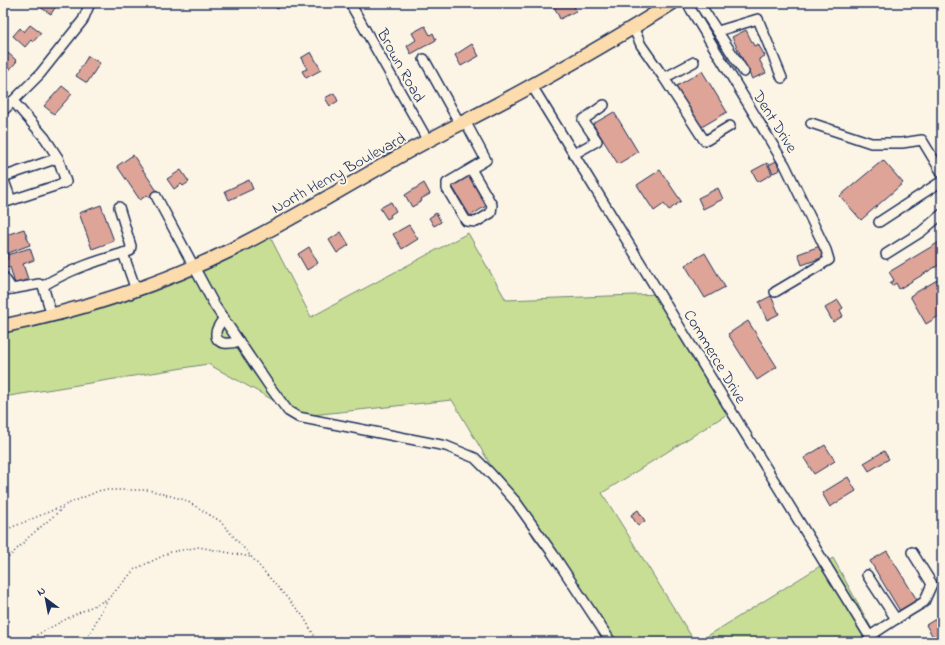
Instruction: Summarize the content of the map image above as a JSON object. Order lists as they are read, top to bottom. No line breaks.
{"streets":{"highway":["North Henry Boulevard"],"street":["Brown Road","Dent Drive","Commerce Drive"]},"crossings":[["Brown Road","North Henry Boulevard"],["North Henry Boulevard","Commerce Drive"]],"north":"top left"}
